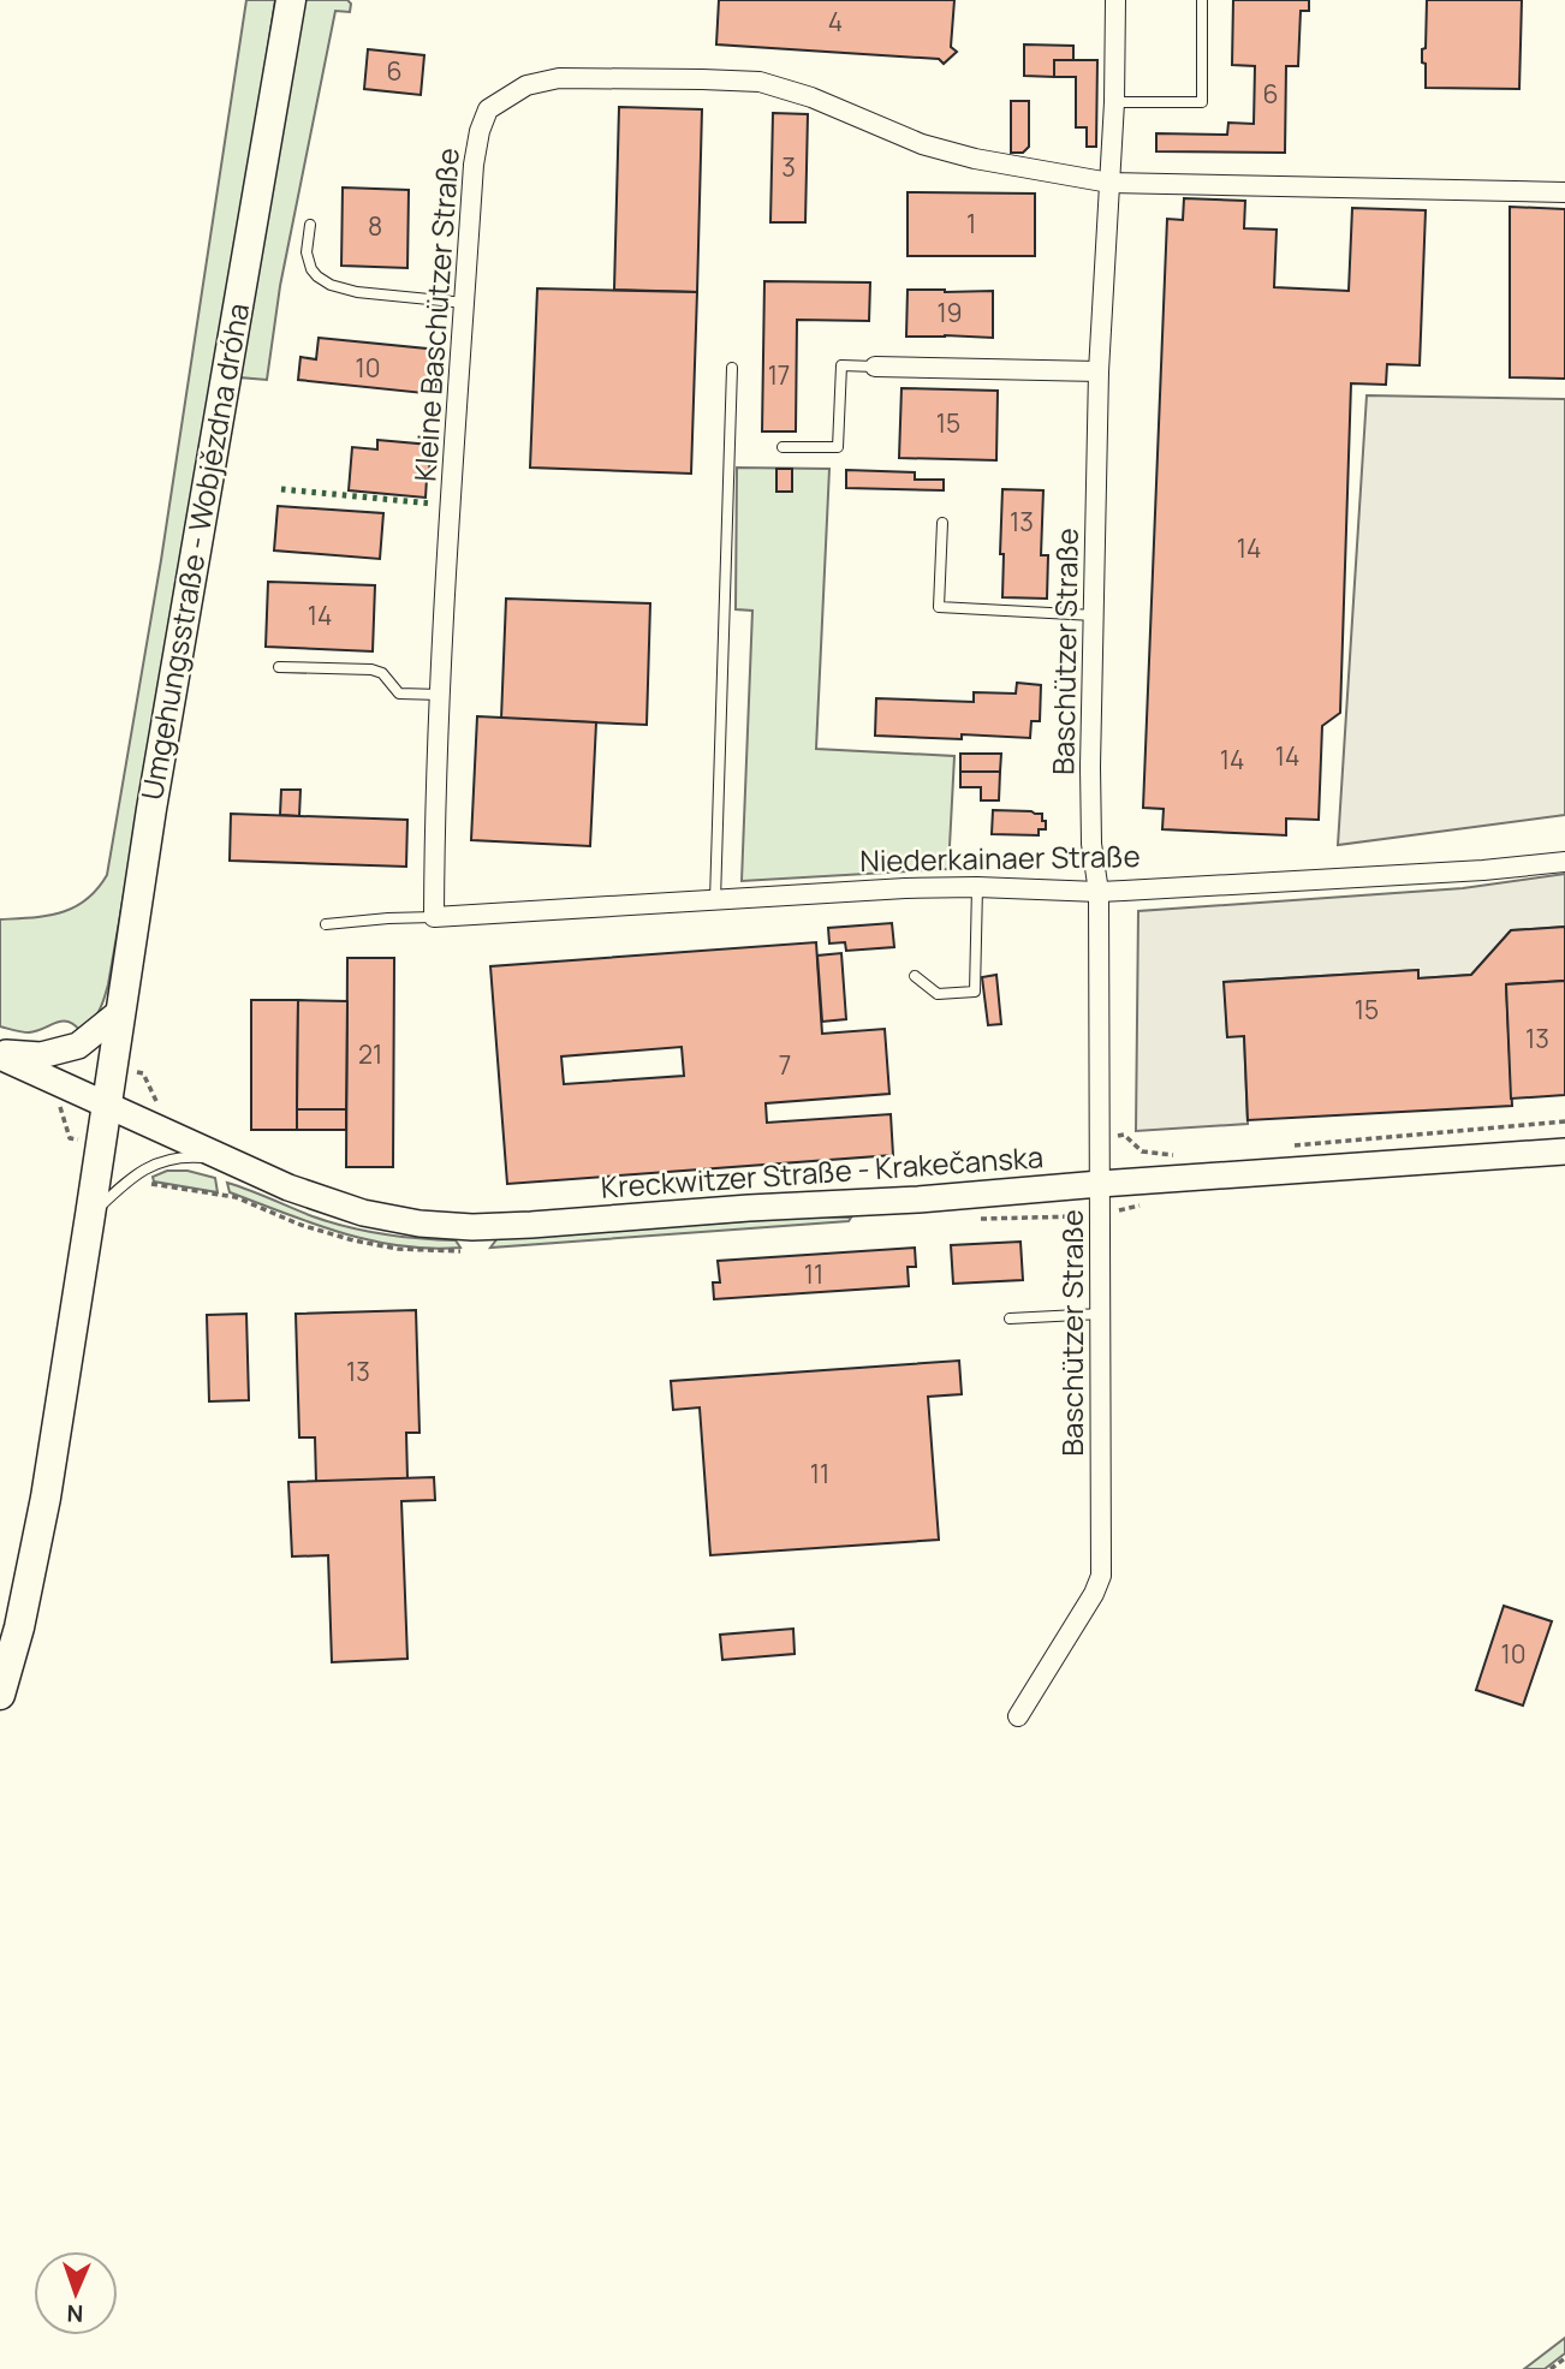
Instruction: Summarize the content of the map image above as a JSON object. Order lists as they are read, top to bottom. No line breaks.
{"streets":{"main road":["Umgehungsstraße - Wobjězdna dróha"],"street":["Kleine Baschützer Straße","Baschützer Straße","Niederkainaer Straße","Kreckwitzer Straße - Krakečanska"]},"crossings":[["Kleine Baschützer Straße","Baschützer Straße"],["Kleine Baschützer Straße","Niederkainaer Straße"],["Umgehungsstraße - Wobjězdna dróha","Kreckwitzer Straße - Krakečanska"],["Baschützer Straße","Niederkainaer Straße"],["Baschützer Straße","Kreckwitzer Straße - Krakečanska"]],"house_numbers":["4","6","6","3","1","8","19","10","17","15","13","14","14","14","14","15","13","21","7","11","13","11","10"],"north":"bottom"}
